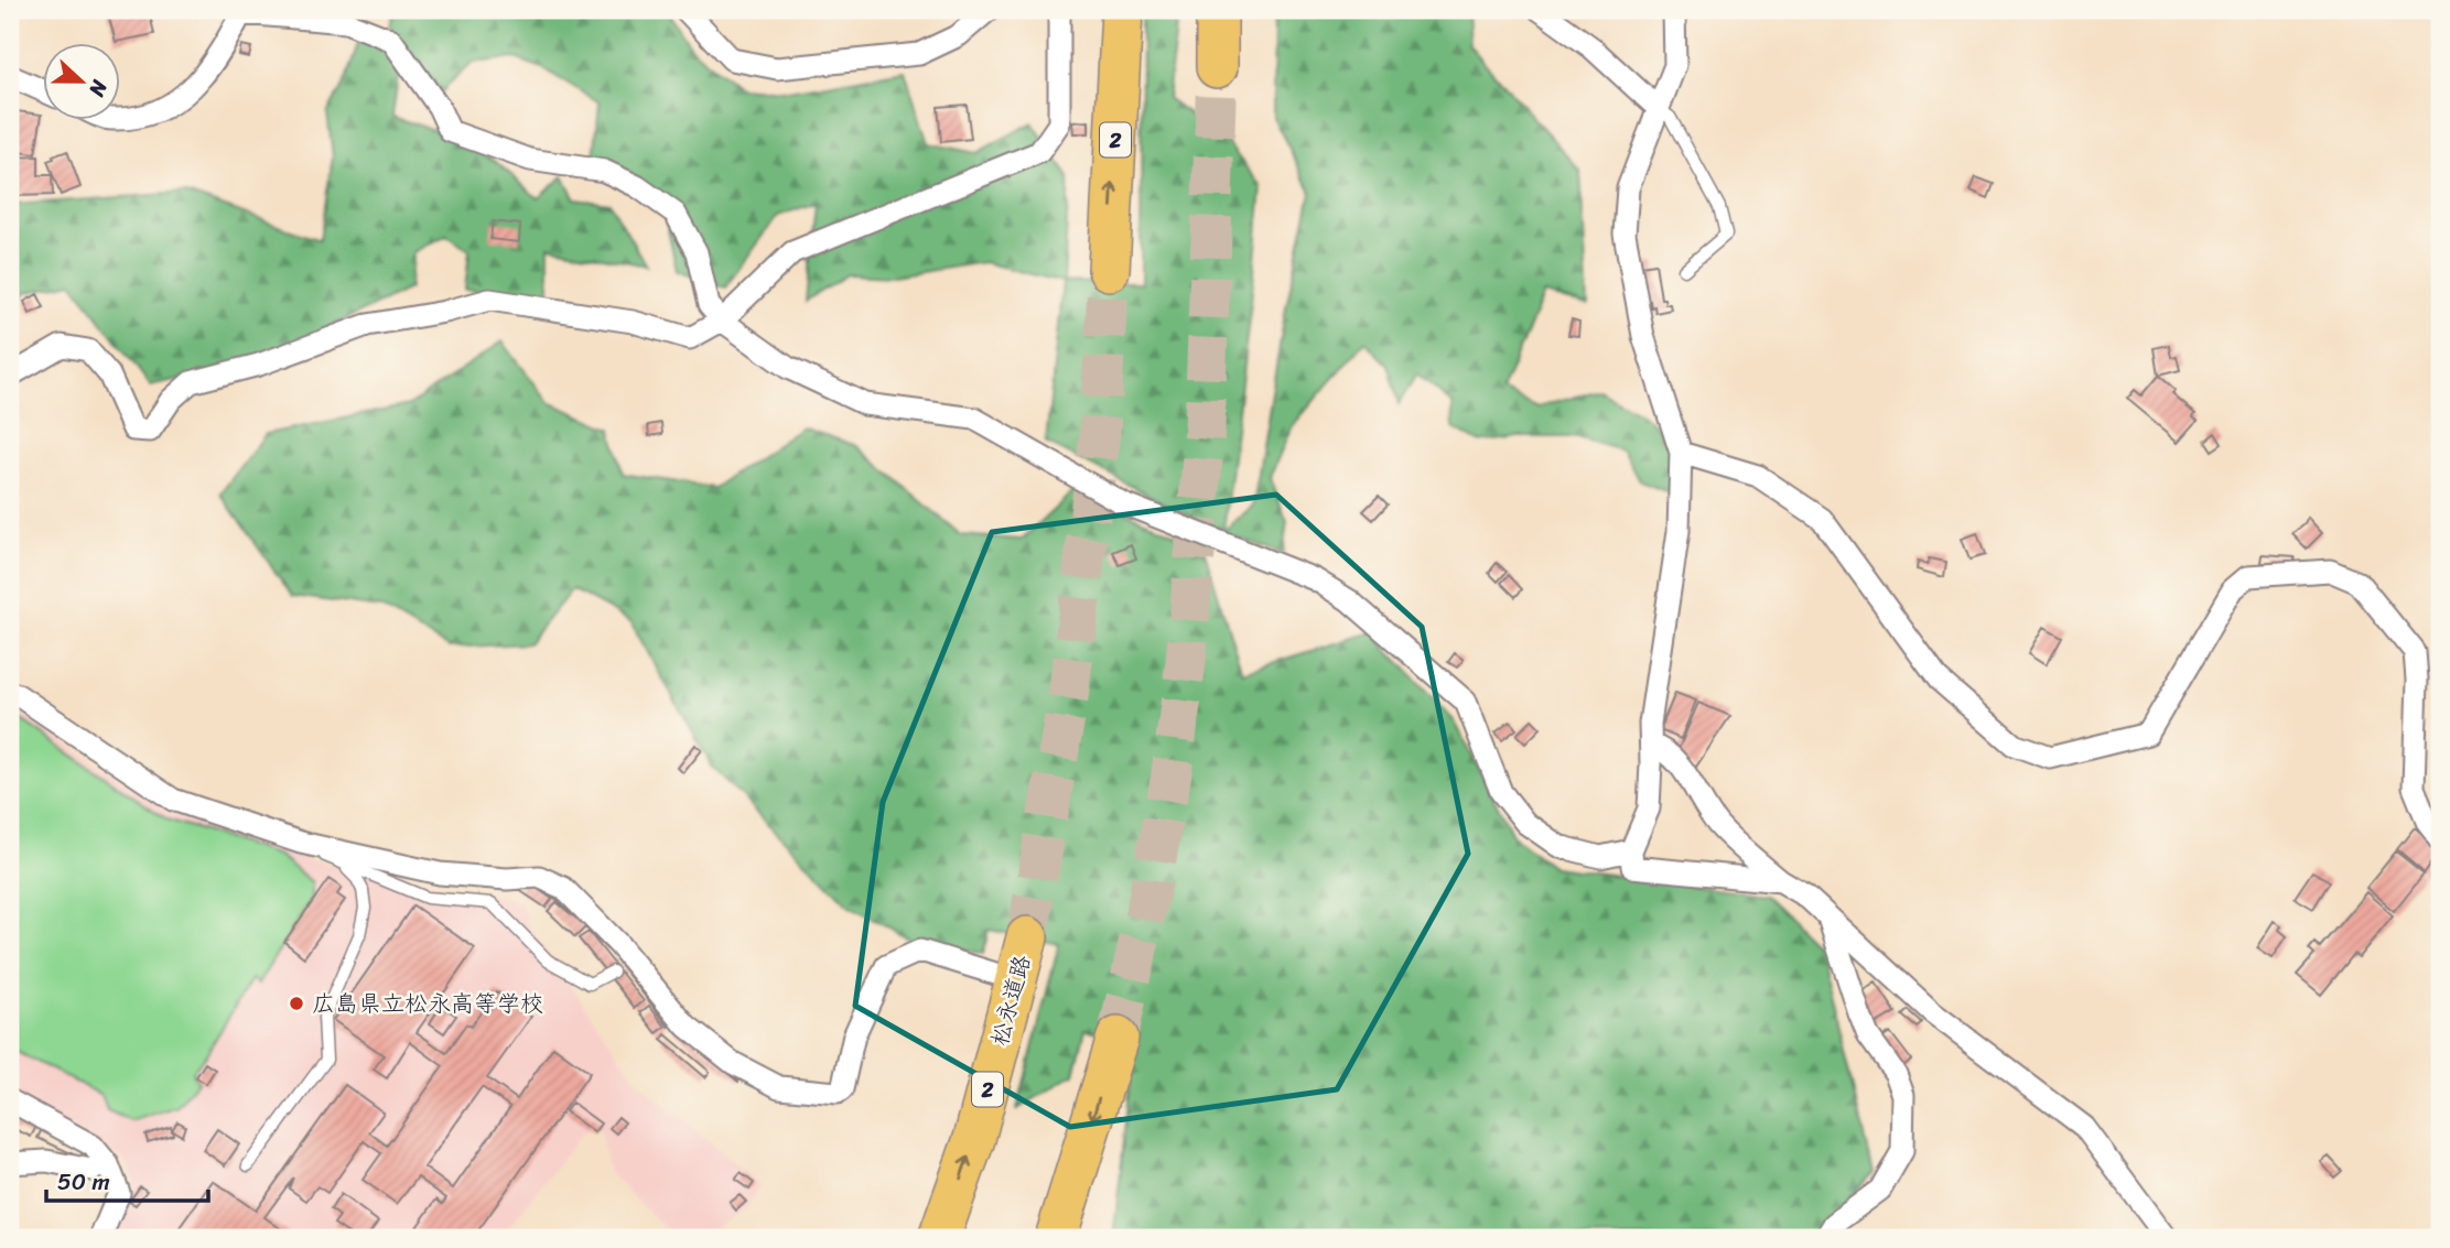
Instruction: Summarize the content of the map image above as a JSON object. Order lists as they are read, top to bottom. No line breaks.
{"streets":{"highway":["2","松永道路"]},"places":["広島県立松永高等学校"],"scale_bar":"50 m","north":"right"}
